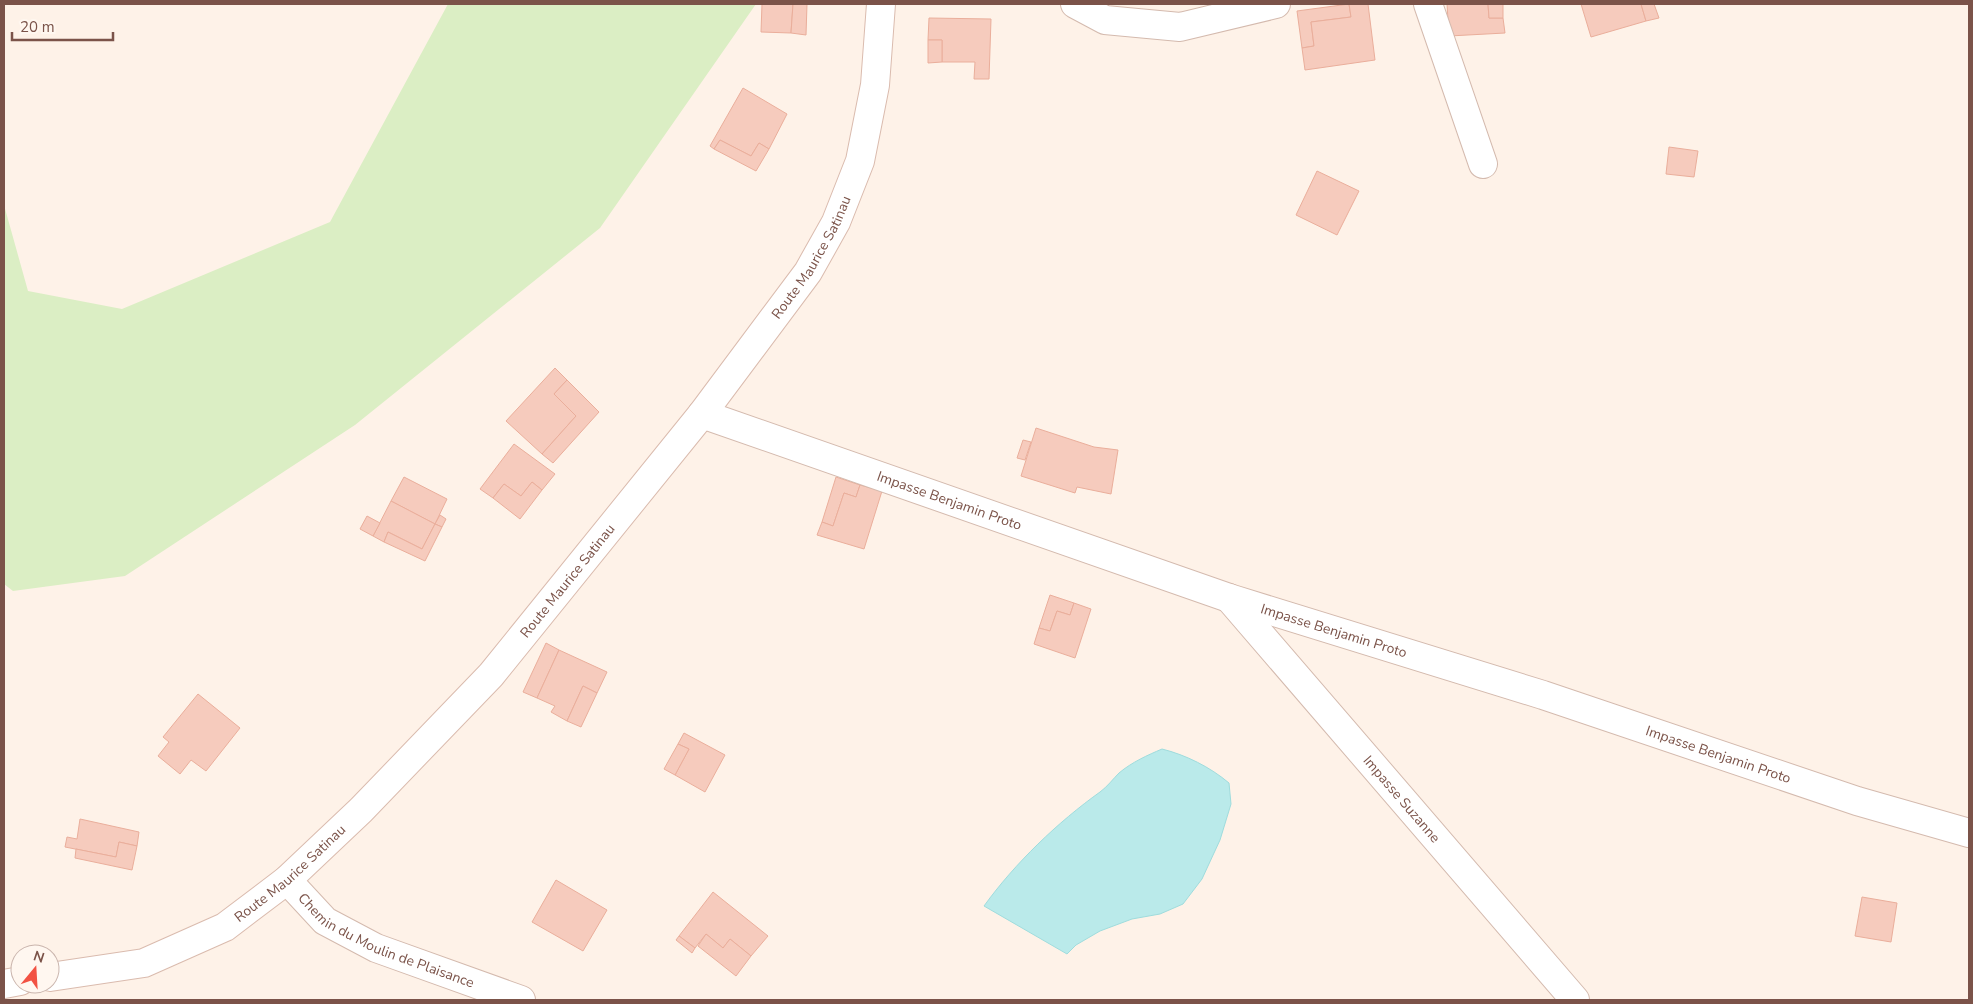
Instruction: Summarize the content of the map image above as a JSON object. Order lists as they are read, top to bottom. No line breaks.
{"streets":{"street":["Route Maurice Satinau","Impasse Benjamin Proto","Impasse Suzanne","Chemin du Moulin de Plaisance"]},"crossings":[["Route Maurice Satinau","Impasse Benjamin Proto"],["Route Maurice Satinau","Chemin du Moulin de Plaisance"],["Impasse Benjamin Proto","Impasse Suzanne"]],"scale_bar":"20 m","north":"top"}
